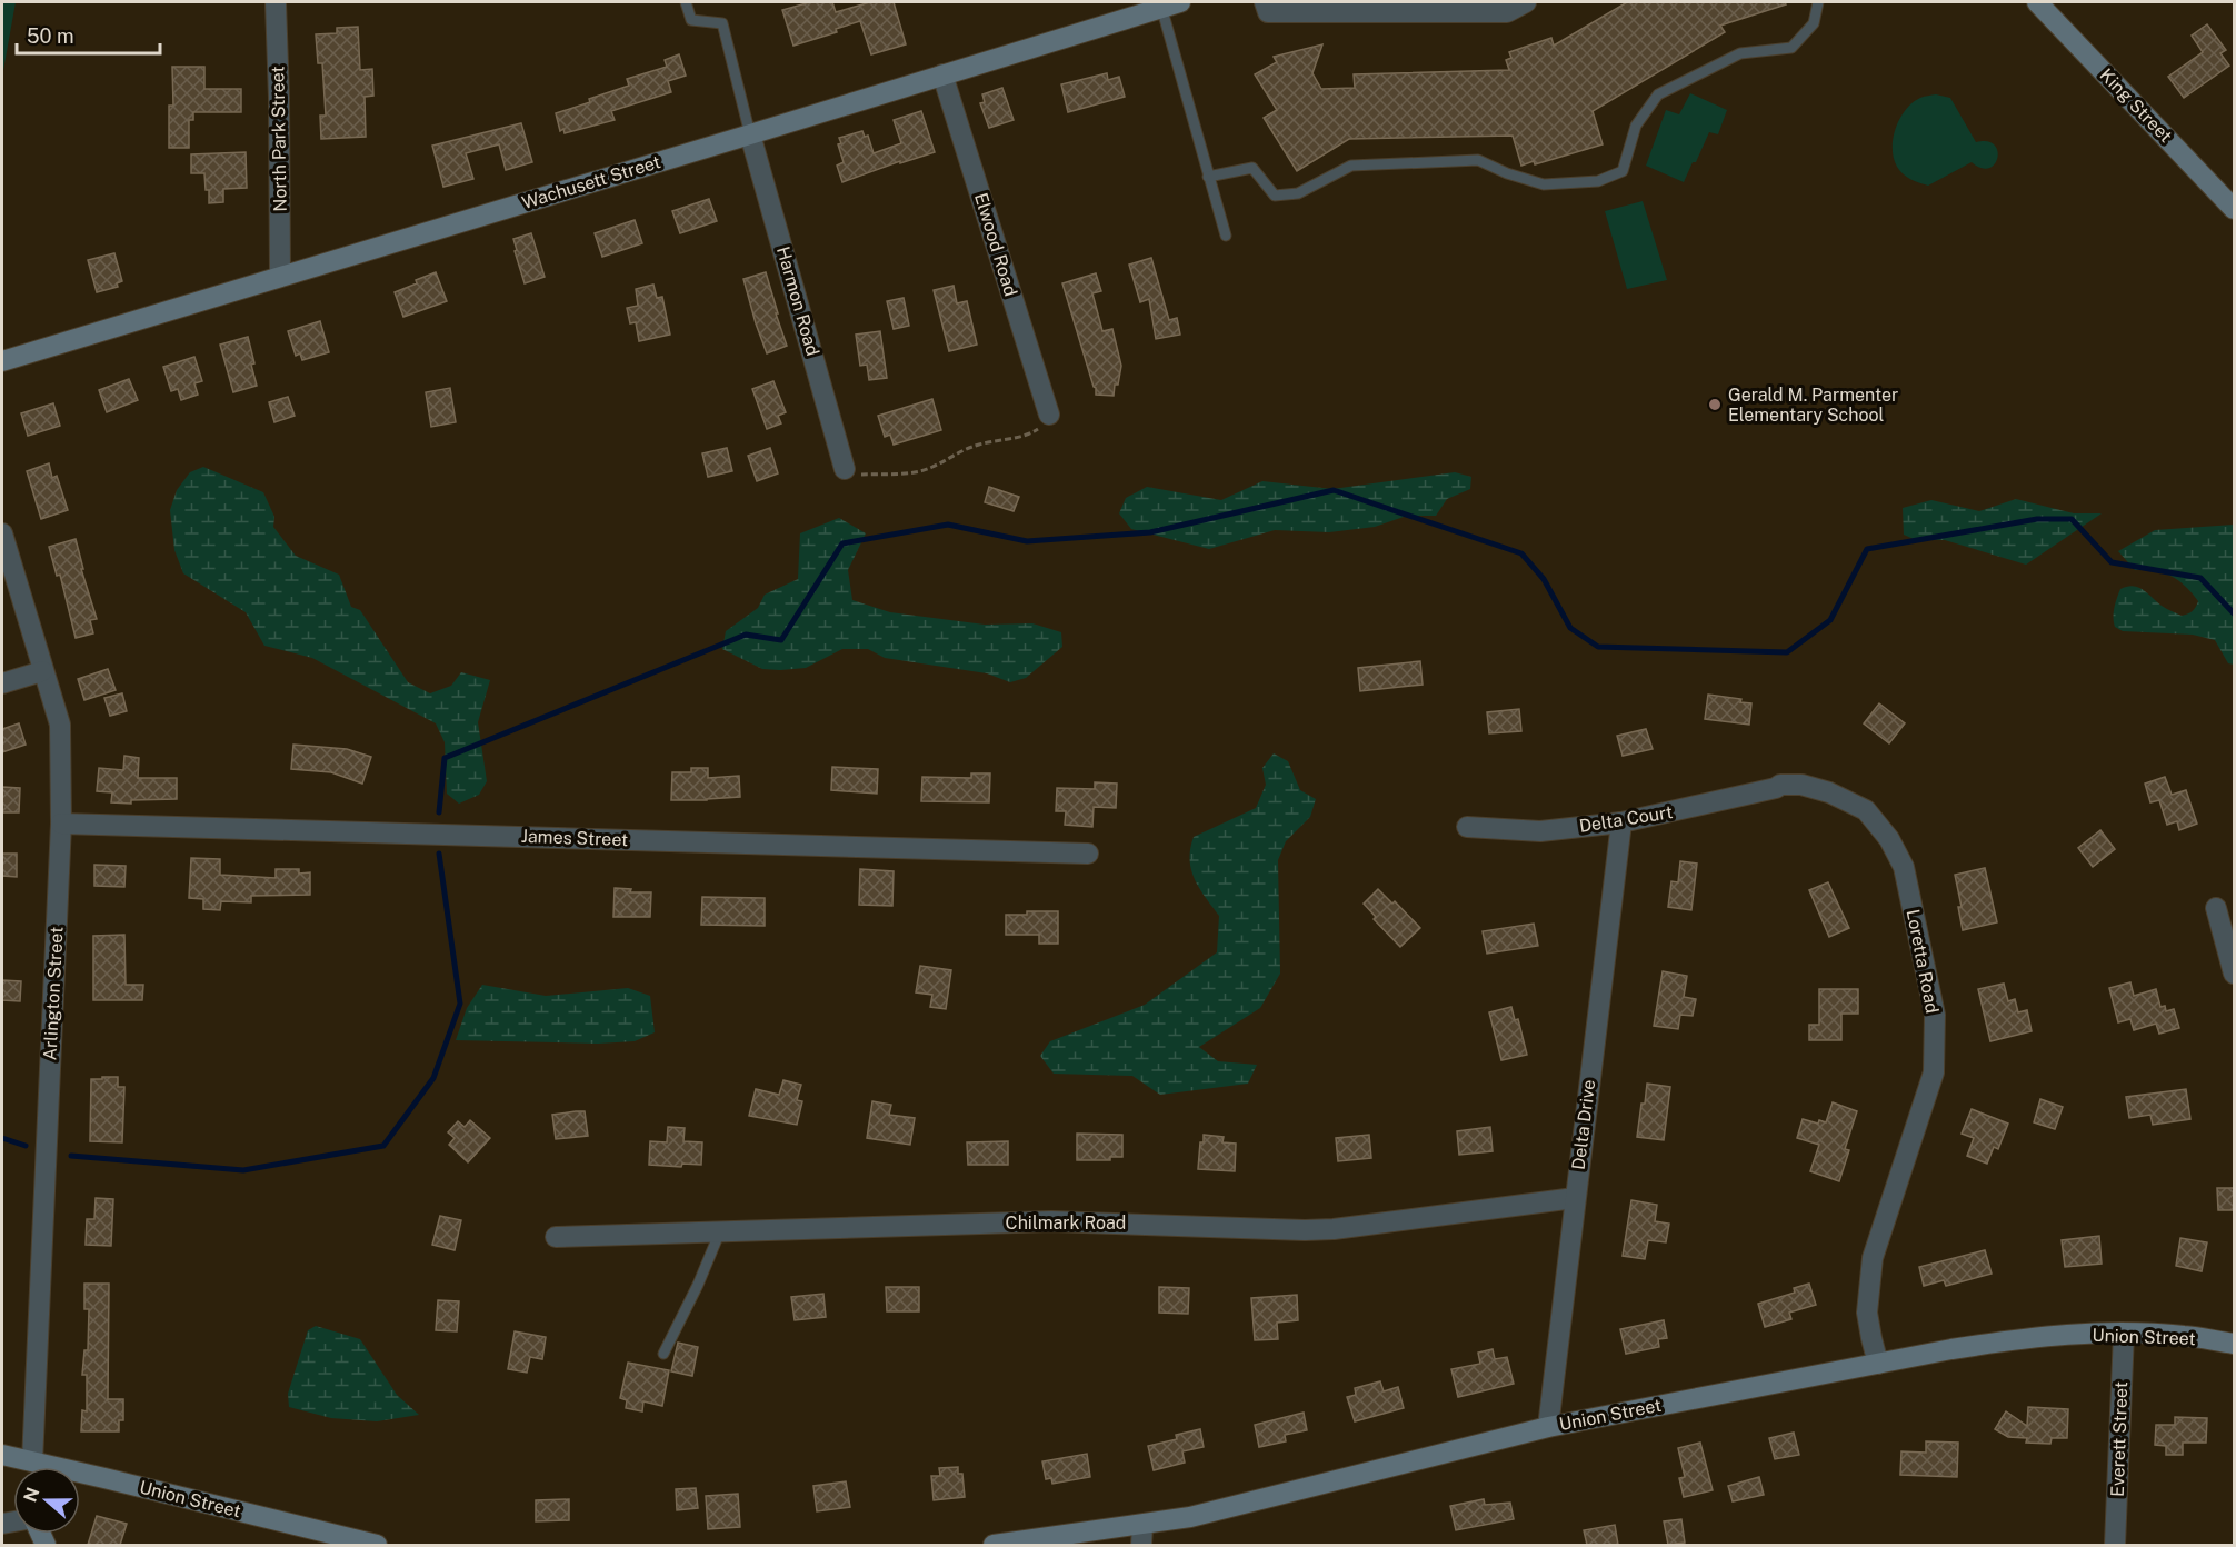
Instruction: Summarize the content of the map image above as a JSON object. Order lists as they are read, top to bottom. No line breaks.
{"streets":{"main road":["King Street","Wachusett Street","Union Street"],"street":["North Park Street","Elwood Road","Harmon Road","Delta Court","James Street","Loretta Road","Arlington Street","Delta Drive","Chilmark Road","Everett Street"]},"crossings":[["North Park Street","Wachusett Street"],["Wachusett Street","Elwood Road"],["Wachusett Street","Harmon Road"],["Delta Court","Loretta Road"],["Delta Court","Delta Drive"],["James Street","Arlington Street"],["Loretta Road","Union Street"],["Delta Drive","Chilmark Road"],["Delta Drive","Union Street"],["Union Street","Everett Street"]],"places":["Gerald M. Parmenter Elementary School"],"scale_bar":"50 m","north":"left"}
